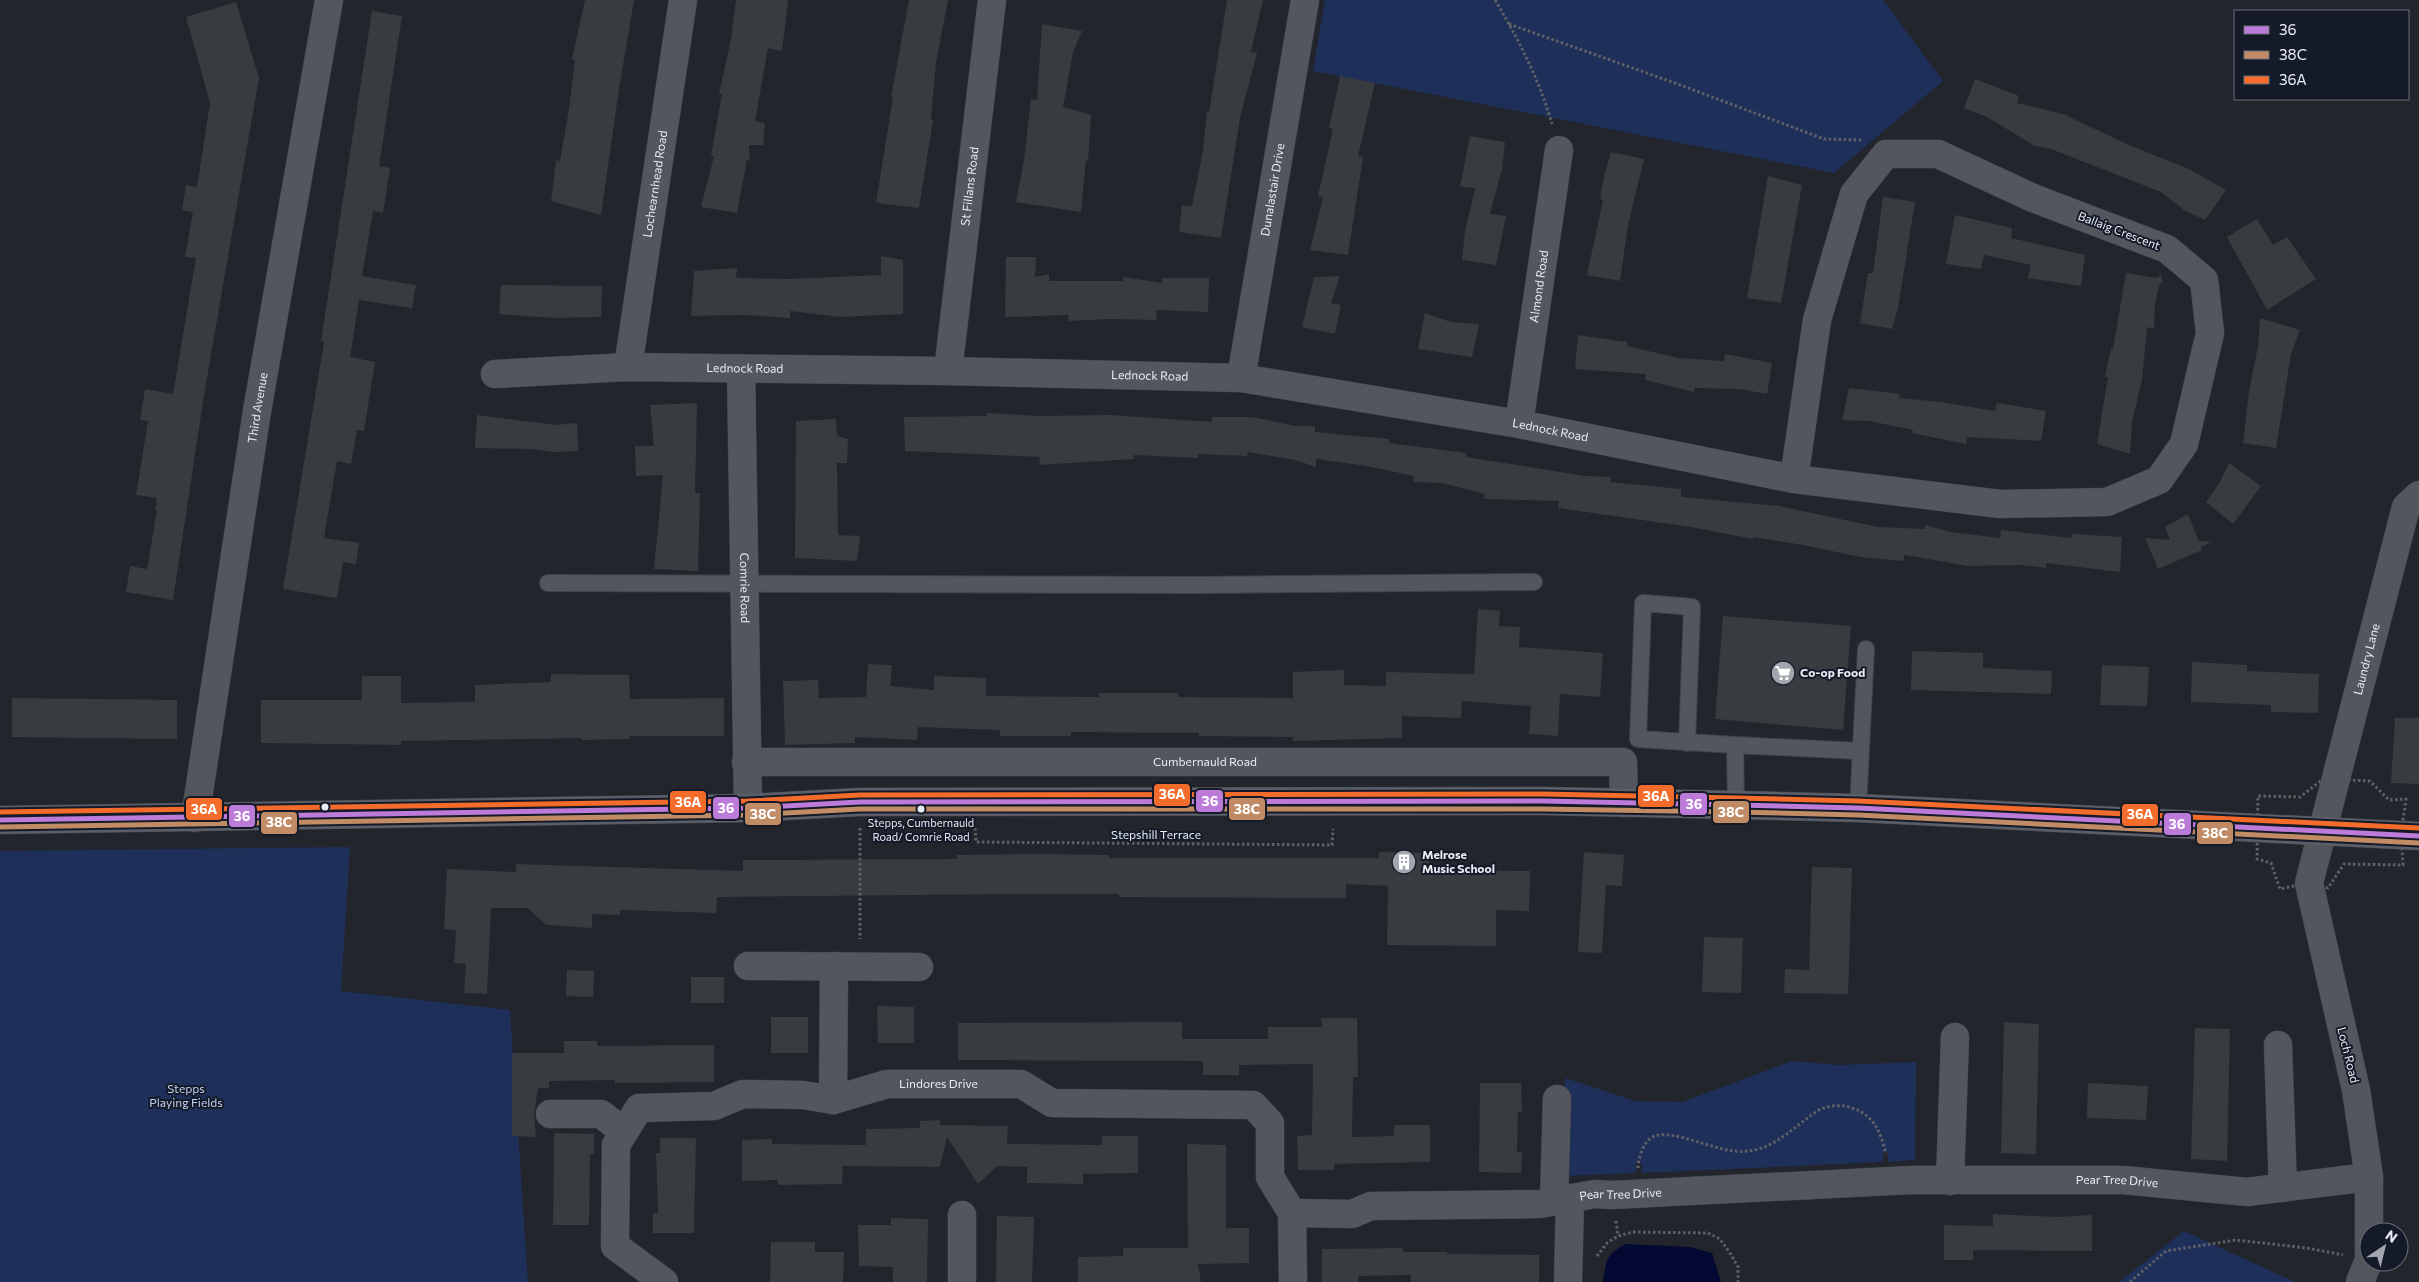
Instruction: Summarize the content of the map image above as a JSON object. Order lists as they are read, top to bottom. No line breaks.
{"streets":{"street":["Lochearnhead Road","St Fillans Road","Dunalastair Drive","Ballaig Crescent","Almond Road","Lednock Road","Third Avenue","Comrie Road","Laundry Lane","Cumbernauld Road","Loch Road","Lindores Drive","Pear Tree Drive"],"path":["Stepshill Terrace"]},"crossings":[["Lochearnhead Road","Lednock Road"],["St Fillans Road","Lednock Road"],["Dunalastair Drive","Lednock Road"],["Ballaig Crescent","Lednock Road"],["Almond Road","Lednock Road"],["Lednock Road","Comrie Road"],["Comrie Road","Cumbernauld Road"],["Laundry Lane","Loch Road"],["Loch Road","Pear Tree Drive"],["Lindores Drive","Pear Tree Drive"]],"parks":["Stepps Playing Fields"],"places":{"supermarket":["Co-op Food"],"other":["Stepps, Cumbernauld Road/ Comrie Road"],"building":["Melrose Music School"]},"lines":["transit line 36A","transit line 36","transit line 38C"],"legend":["36","38C","36A"],"north":"top right"}
